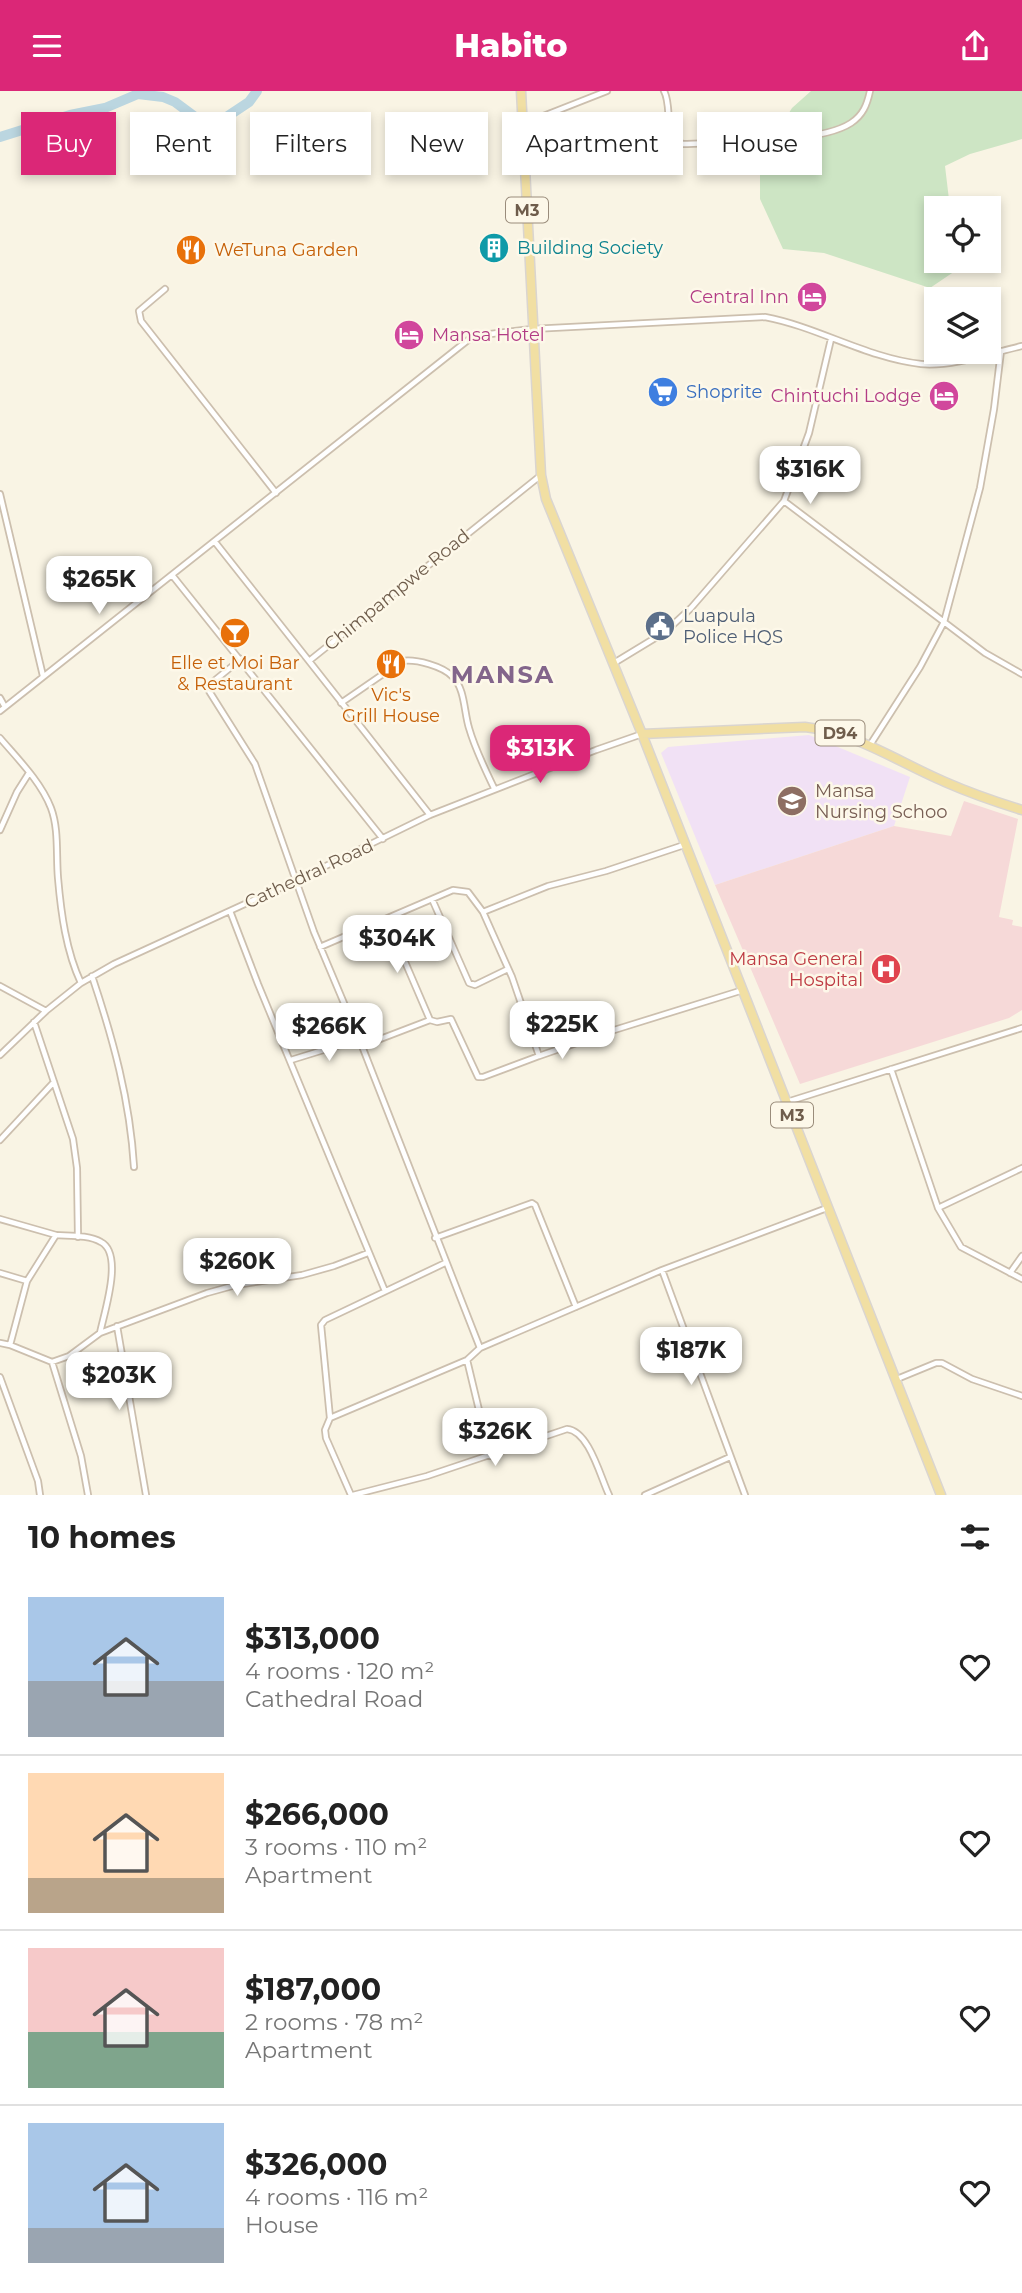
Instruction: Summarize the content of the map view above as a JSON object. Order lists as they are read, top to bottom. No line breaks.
{"streets":{"main road":["M3","D94"],"street":["Chimpampwe Road","Cathedral Road"]},"crossings":[["M3","Chimpampwe Road"],["M3","D94"],["M3","Cathedral Road"],["Chimpampwe Road","Cathedral Road"],["D94","Cathedral Road"]],"districts":["MANSA"],"places":{"building":["Building Society"],"restaurant":["WeTuna Garden","Vic's Grill House"],"hotel":["Central Inn","Mansa Hotel","Chintuchi Lodge"],"supermarket":["Shoprite"],"public building":["Luapula Police HQS"],"bar":["Elle et Moi Bar & Restaurant"],"school or university":["Mansa Nursing Schoo"],"hospital":["Mansa General Hospital"]},"page":{"header":"Habito","chip":["Buy","Rent","Filters","New","Apartment","House"],"price":["$316K","$265K","$313K","$304K","$225K","$266K","$260K","$187K","$203K","$326K"],"heading":"10 homes","list":[{"name":"$313,000","note":"4 rooms · 120 m² · Cathedral Road"},{"name":"$266,000","note":"3 rooms · 110 m² · Apartment"},{"name":"$187,000","note":"2 rooms · 78 m² · Apartment"},{"name":"$326,000","note":"4 rooms · 116 m² · House"}]}}
